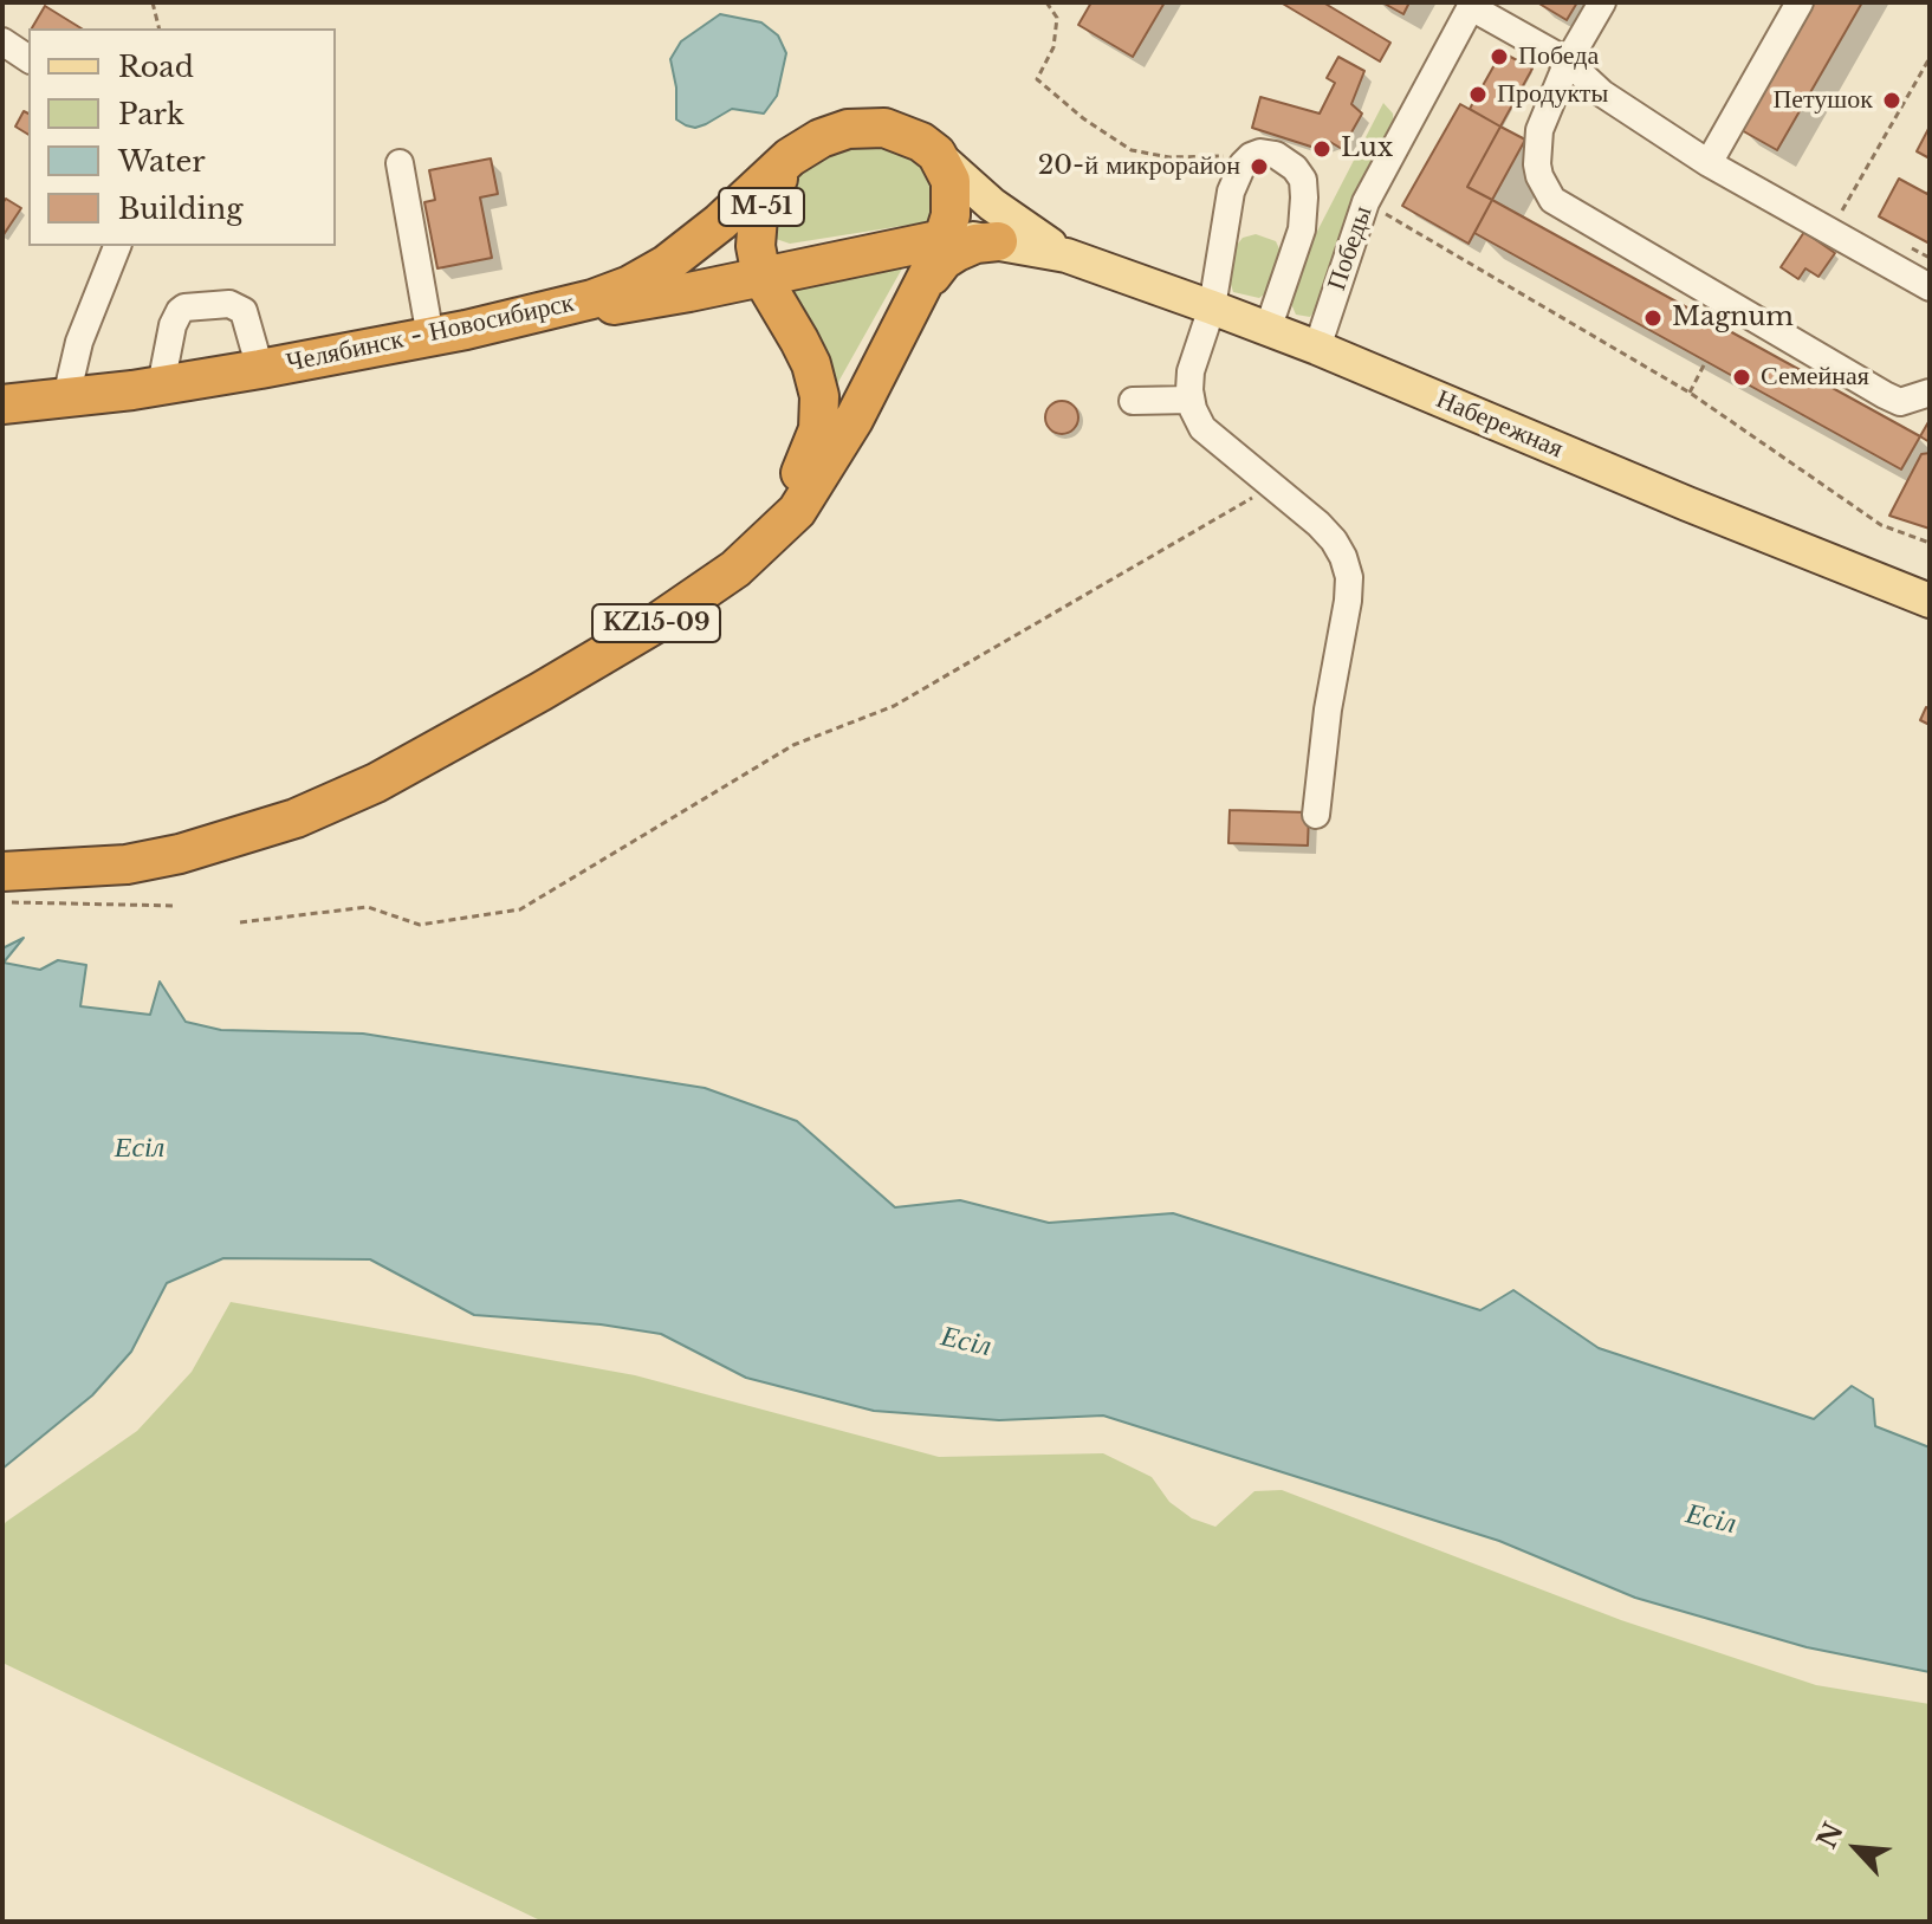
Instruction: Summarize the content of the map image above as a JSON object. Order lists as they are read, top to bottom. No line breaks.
{"streets":{"highway":["M-51","Челябинск - Новосибирск","KZ15-09"],"main road":["Набережная"],"street":["Победы"]},"crossings":[["M-51","Челябинск - Новосибирск"],["M-51","Набережная"],["M-51","KZ15-09"],["Победы","Набережная"],["Челябинск - Новосибирск","Набережная"],["Челябинск - Новосибирск","KZ15-09"],["Набережная","KZ15-09"]],"water":["Есіл"],"places":["Победа","Продукты","Петушок","Lux","20-й микрорайон","Magnum","Семейная"],"legend":["Road","Park","Water","Building"],"north":"top left"}
